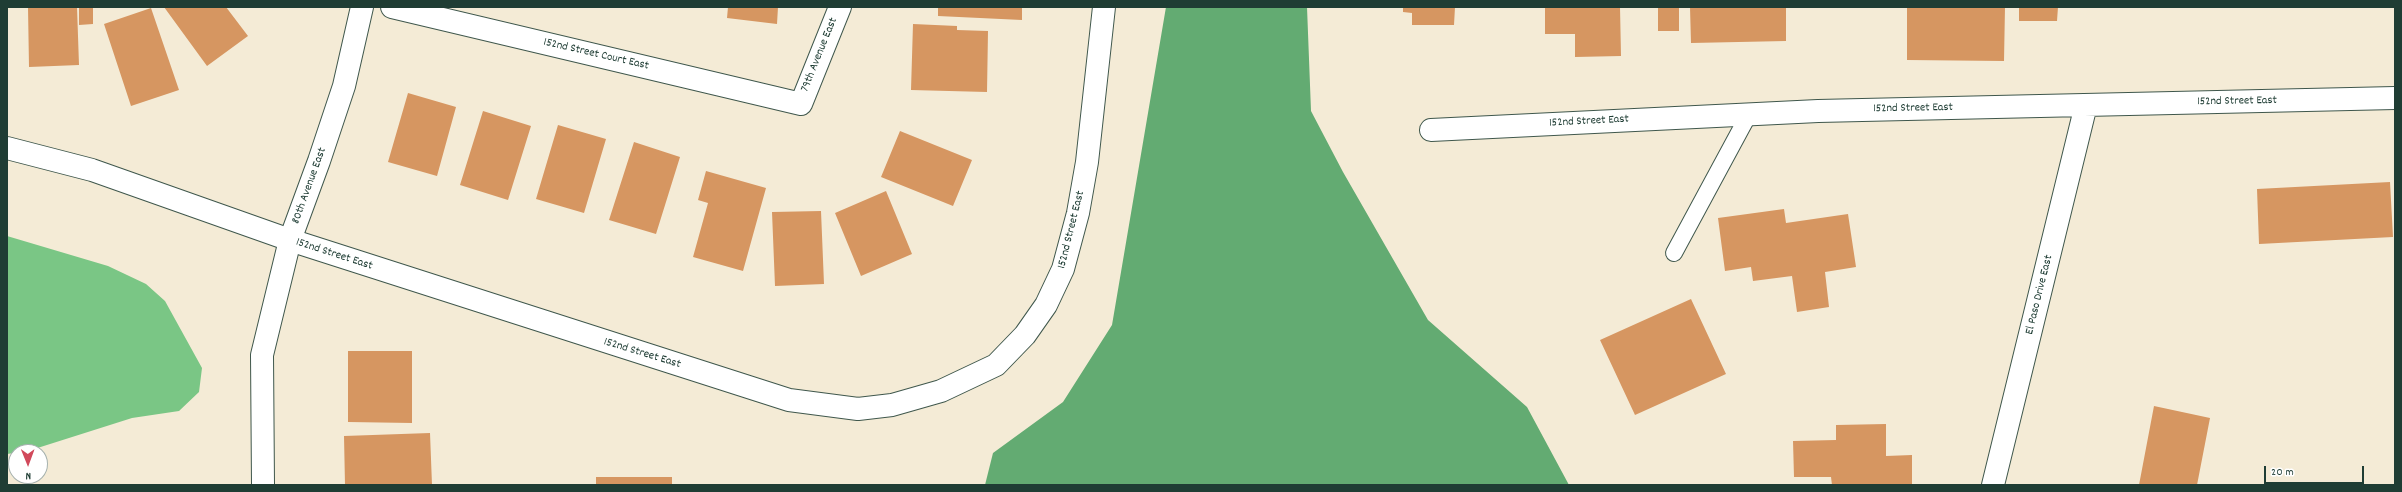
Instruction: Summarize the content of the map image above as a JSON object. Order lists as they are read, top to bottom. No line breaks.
{"streets":{"street":["152nd Street Court East","79th Avenue East","152nd Street East","80th Avenue East","El Paso Drive East"]},"crossings":[["152nd Street Court East","79th Avenue East"],["152nd Street East","80th Avenue East"],["152nd Street East","El Paso Drive East"]],"scale_bar":"20 m","north":"bottom"}
